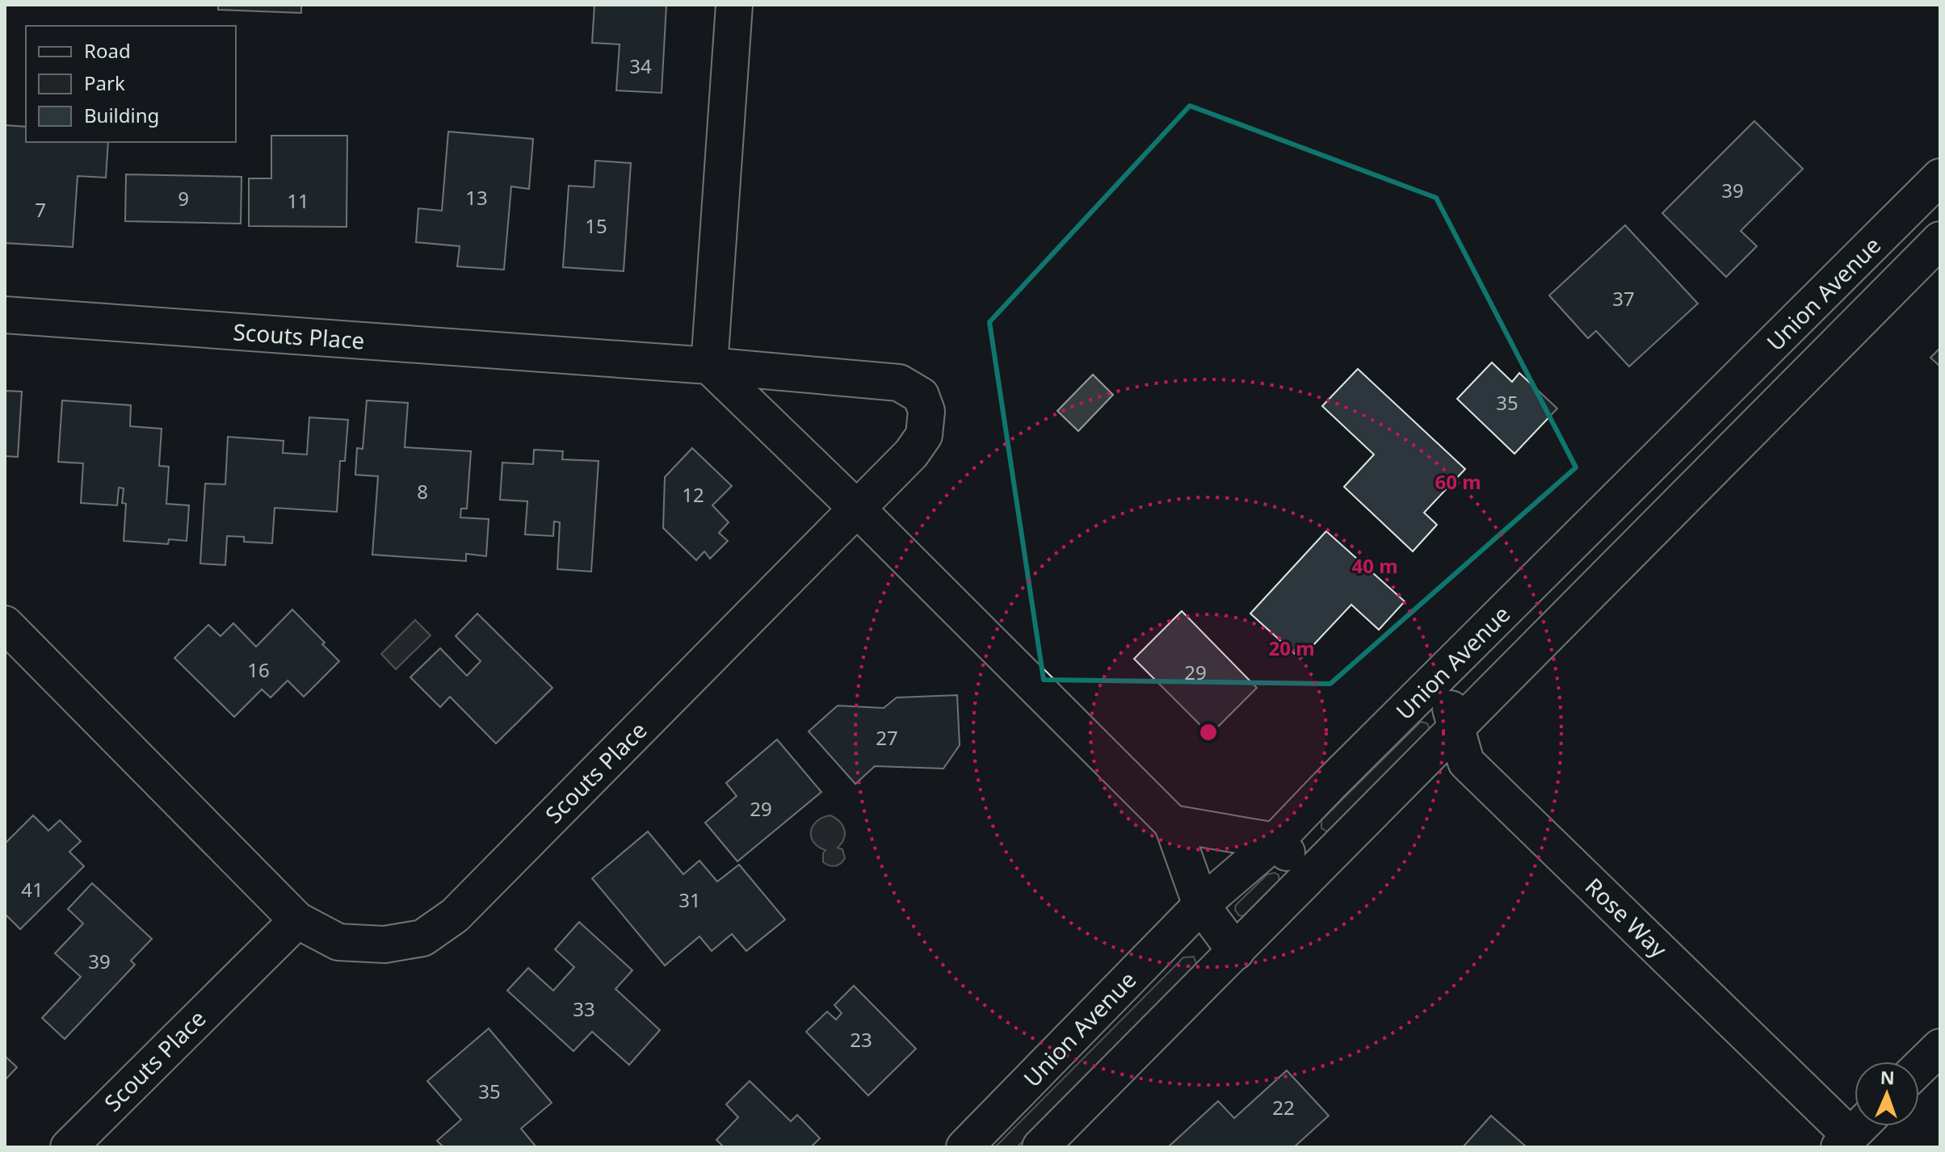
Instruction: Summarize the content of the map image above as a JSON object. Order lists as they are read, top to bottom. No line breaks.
{"streets":{"street":["Union Avenue","Scouts Place","Rose Way"]},"crossings":[["Union Avenue","Rose Way"]],"house_numbers":["34","39","13","9","11","7","15","37","35","8","12","16","29","27","29","41","31","39","33","23","35","22"],"legend":["Road","Park","Building"],"north":"top","rings":["60 m","40 m","20 m"]}
